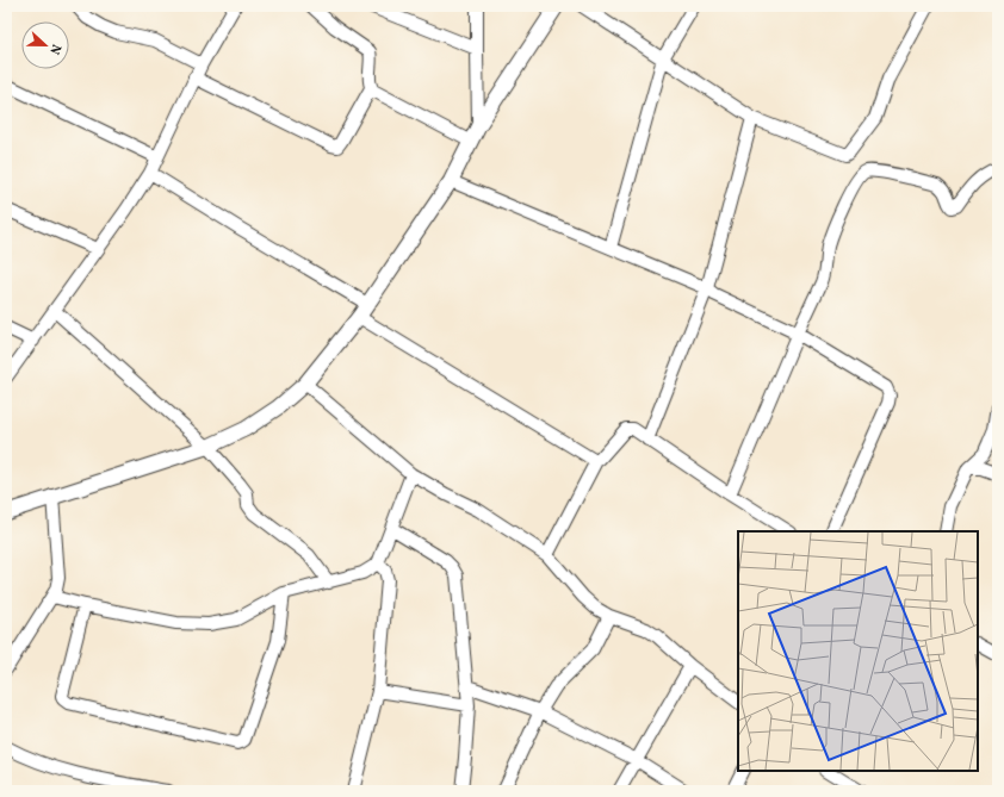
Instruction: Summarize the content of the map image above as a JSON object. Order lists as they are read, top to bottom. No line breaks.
{"north":"right"}
